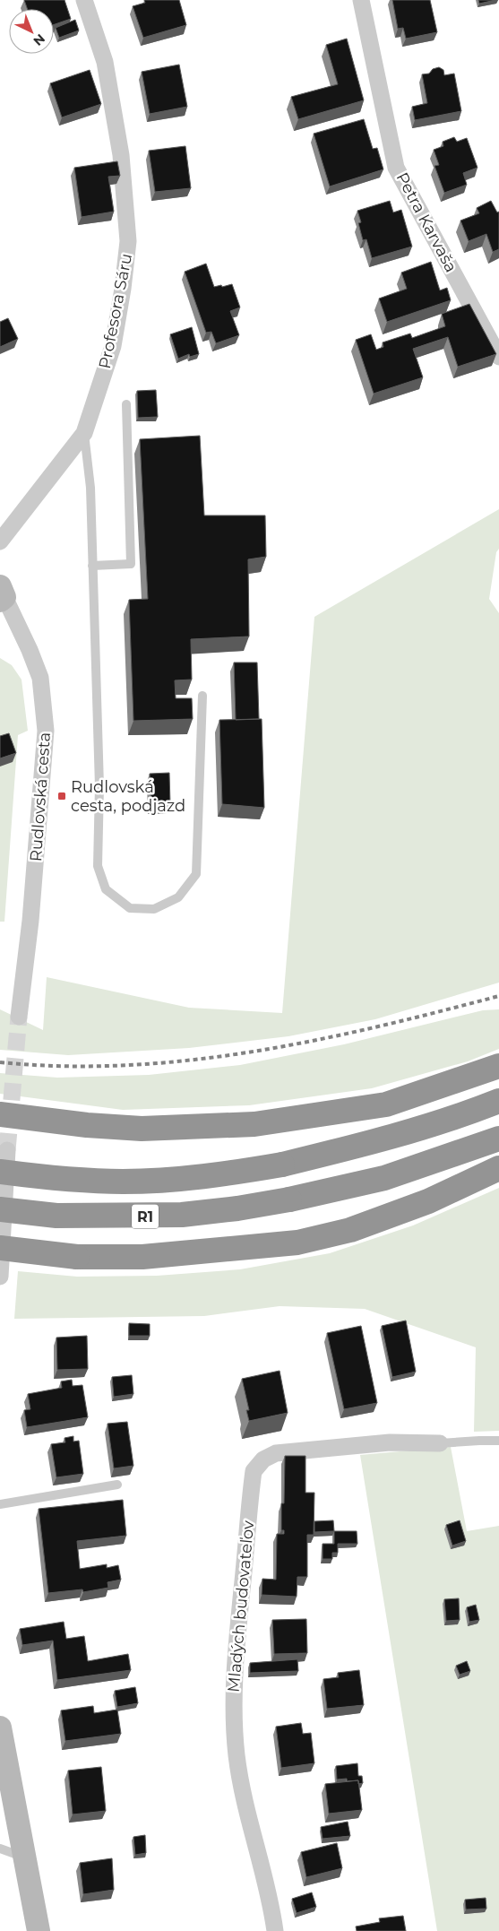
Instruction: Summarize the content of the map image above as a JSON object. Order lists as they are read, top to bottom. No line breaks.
{"streets":{"highway":["R1"],"street":["Petra Karvaša","Profesora Sáru","Rudlovská cesta","Mladých budovateľov"]},"places":{"transit":["Rudlovská cesta, podjazd"]},"north":"bottom right"}
